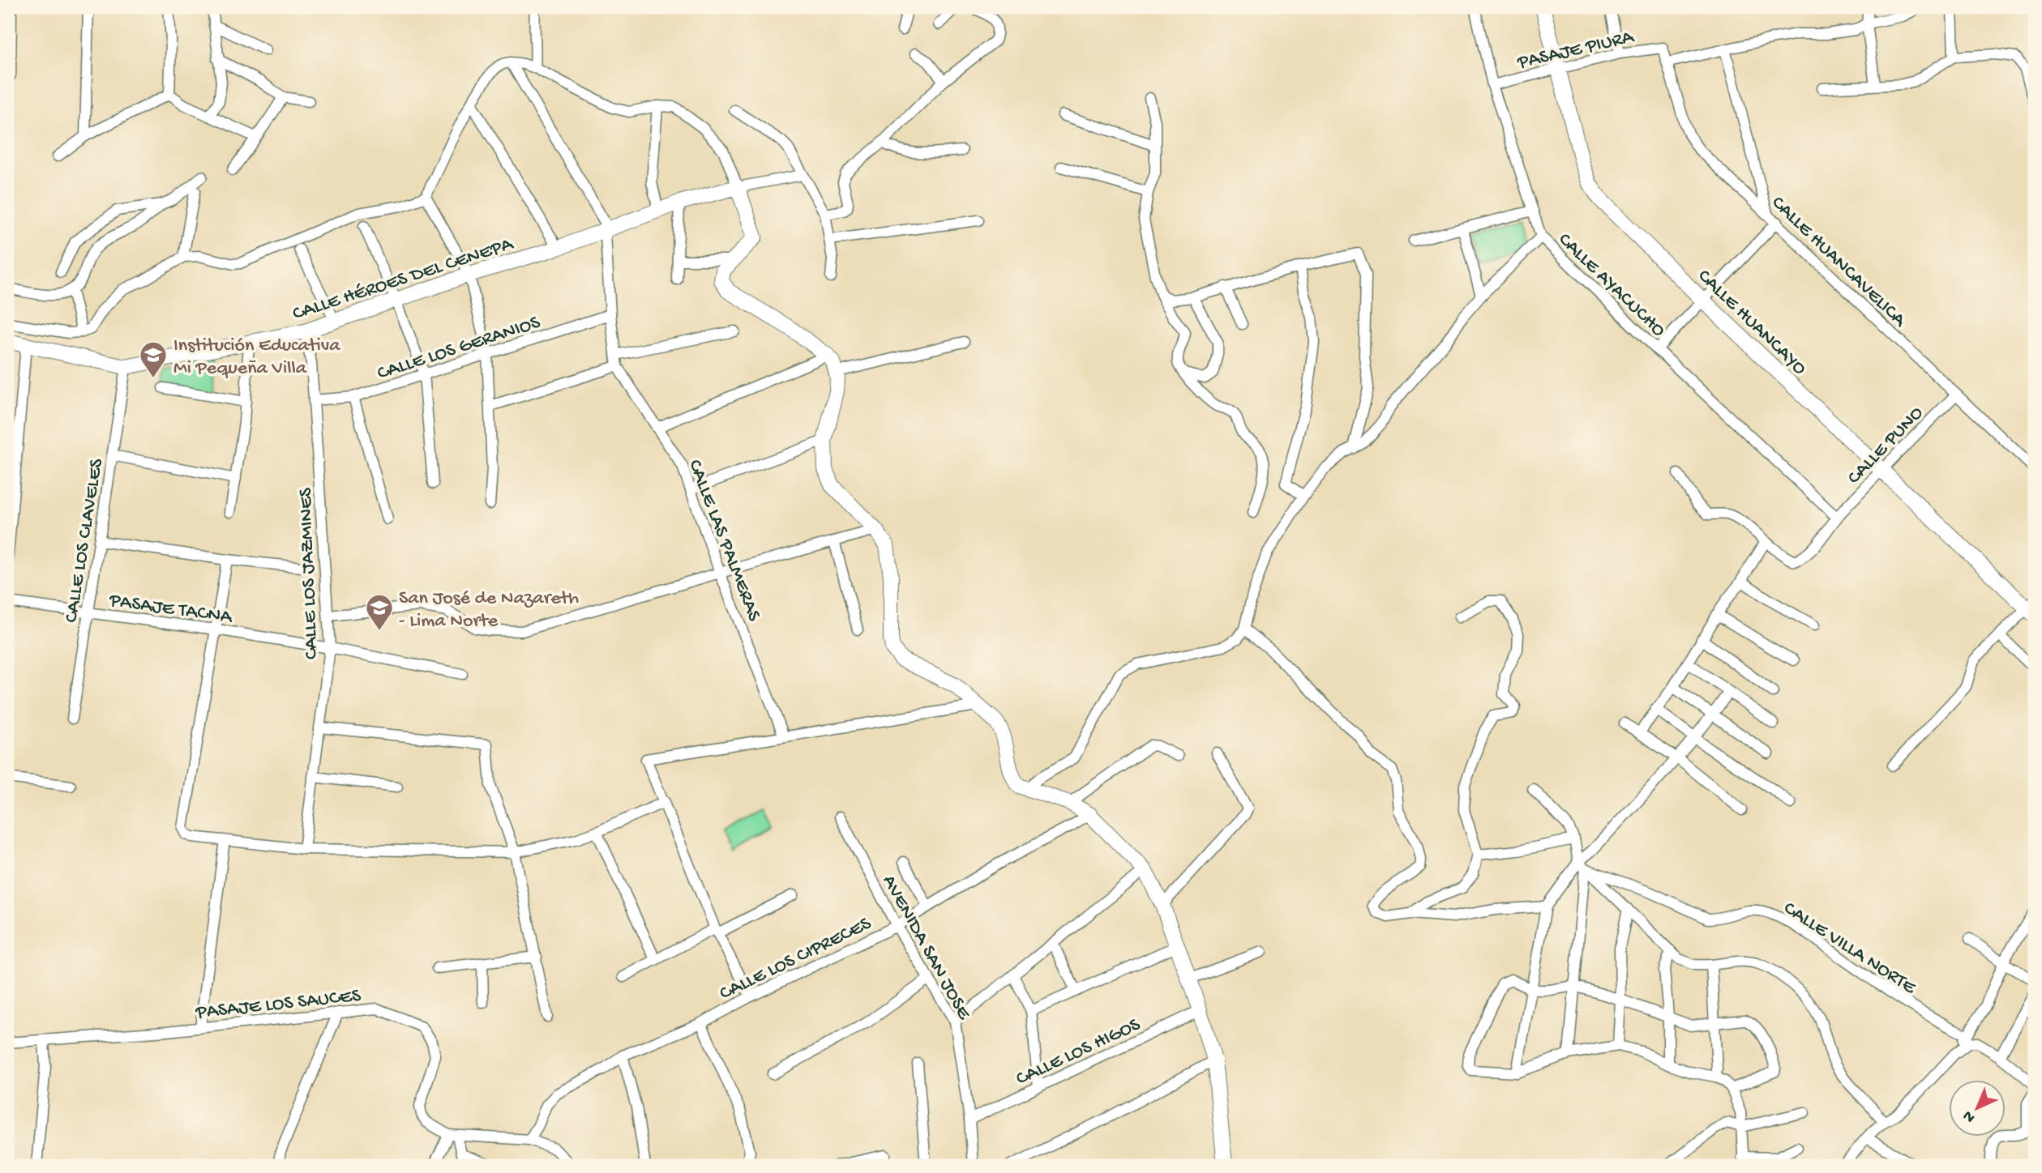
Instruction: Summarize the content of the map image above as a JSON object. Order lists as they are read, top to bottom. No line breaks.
{"streets":{"street":["PASAJE PIURA","CALLE HUANCAVELICA","CALLE HÉROES DEL CENEPA","CALLE AYACUCHO","CALLE HUANCAYO","CALLE LOS GERANIOS","CALLE PUNO","CALLE LAS PALMERAS","CALLE LOS CLAVELES","CALLE LOS JAZMINES","PASAJE TACNA","AVENIDA SAN JOSE","CALLE VILLA NORTE","CALLE LOS CIPRECES","PASAJE LOS SAUCES","CALLE LOS HIGOS"]},"crossings":[["PASAJE PIURA","CALLE HUANCAVELICA"],["PASAJE PIURA","CALLE AYACUCHO"],["PASAJE PIURA","CALLE HUANCAYO"],["CALLE HUANCAVELICA","CALLE PUNO"],["CALLE HÉROES DEL CENEPA","CALLE LAS PALMERAS"],["CALLE HÉROES DEL CENEPA","CALLE LOS CLAVELES"],["CALLE HÉROES DEL CENEPA","CALLE LOS JAZMINES"],["CALLE AYACUCHO","CALLE PUNO"],["CALLE HUANCAYO","CALLE PUNO"],["CALLE LOS GERANIOS","CALLE LAS PALMERAS"],["CALLE LOS GERANIOS","CALLE LOS JAZMINES"],["CALLE LOS CLAVELES","PASAJE TACNA"],["CALLE LOS JAZMINES","PASAJE TACNA"],["AVENIDA SAN JOSE","CALLE LOS CIPRECES"],["AVENIDA SAN JOSE","CALLE LOS HIGOS"]],"places":{"school or university":["Institución Educativa Mi Pequeña Villa","San José de Nazareth - Lima Norte"]},"north":"bottom left"}
